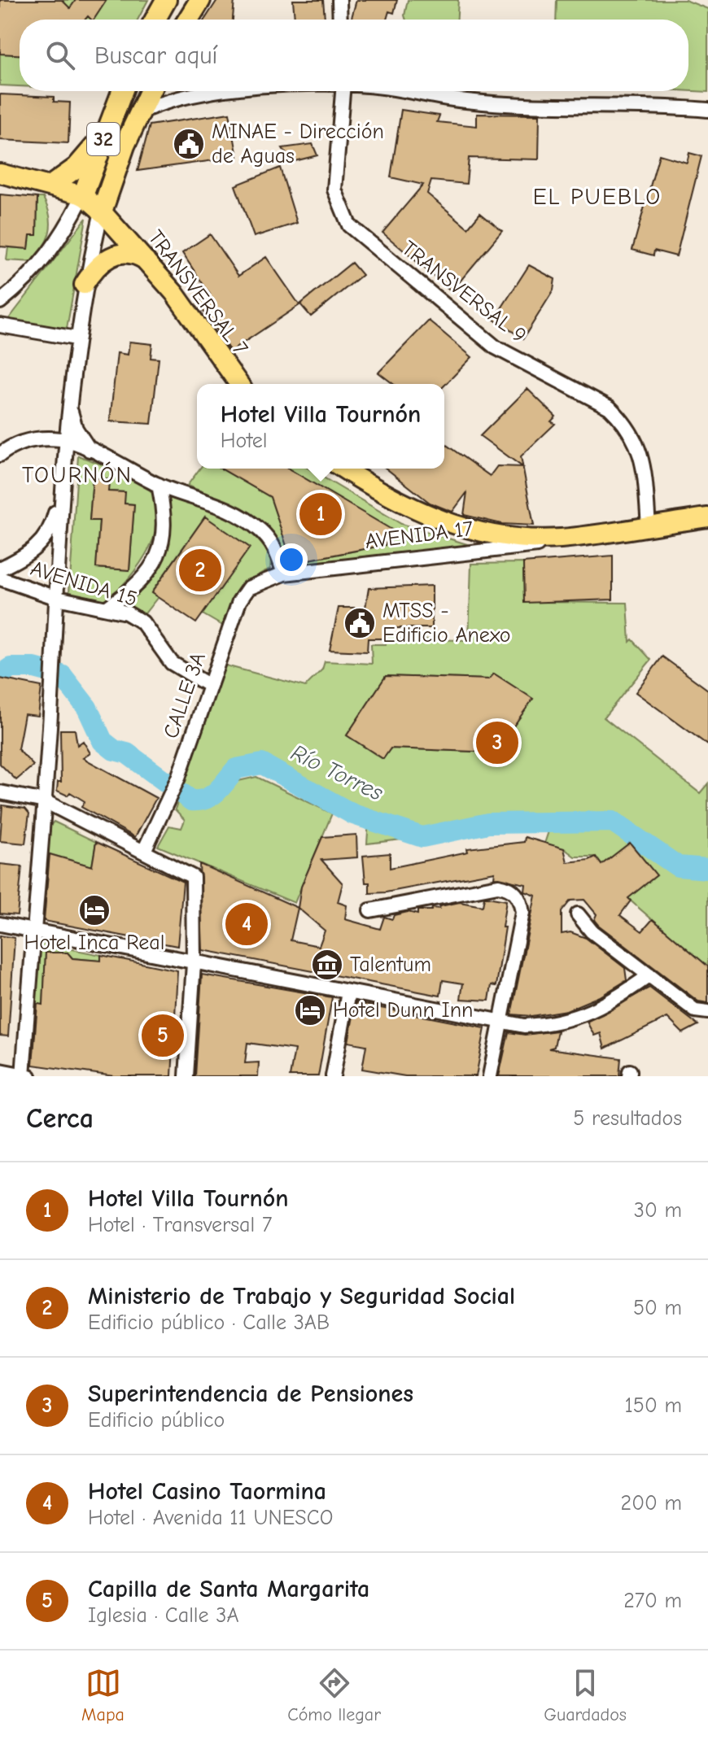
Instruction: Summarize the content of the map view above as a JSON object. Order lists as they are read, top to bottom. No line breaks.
{"streets":{"highway":["32"],"main road":["TRANSVERSAL 7","AVENIDA 17"],"street":["TRANSVERSAL 9","AVENIDA 15","CALLE 3A"]},"crossings":[["32","TRANSVERSAL 7"],["TRANSVERSAL 9","AVENIDA 17"],["AVENIDA 17","CALLE 3A"],["AVENIDA 15","CALLE 3A"]],"districts":["EL PUEBLO","TOURNÓN"],"water":["Río Torres"],"places":{"public building":["MINAE - Dirección de Aguas","MTSS - Edificio Anexo"],"hotel":["Hotel Inca Real","Hotel Dunn Inn"],"museum":["Talentum"]},"page":{"search":"Buscar aquí","popup":["Hotel Villa Tournón","Hotel"],"pins":["1","2","3","4","5"],"heading":["Cerca","5 resultados"],"list":[{"mark":"1","name":"Hotel Villa Tournón","note":"Hotel · Transversal 7","value":"30 m"},{"mark":"2","name":"Ministerio de Trabajo y Seguridad Social","note":"Edificio público · Calle 3AB","value":"50 m"},{"mark":"3","name":"Superintendencia de Pensiones","note":"Edificio público","value":"150 m"},{"mark":"4","name":"Hotel Casino Taormina","note":"Hotel · Avenida 11 UNESCO","value":"200 m"},{"mark":"5","name":"Capilla de Santa Margarita","note":"Iglesia · Calle 3A","value":"270 m"}],"nav":["Mapa","Cómo llegar","Guardados"]}}
